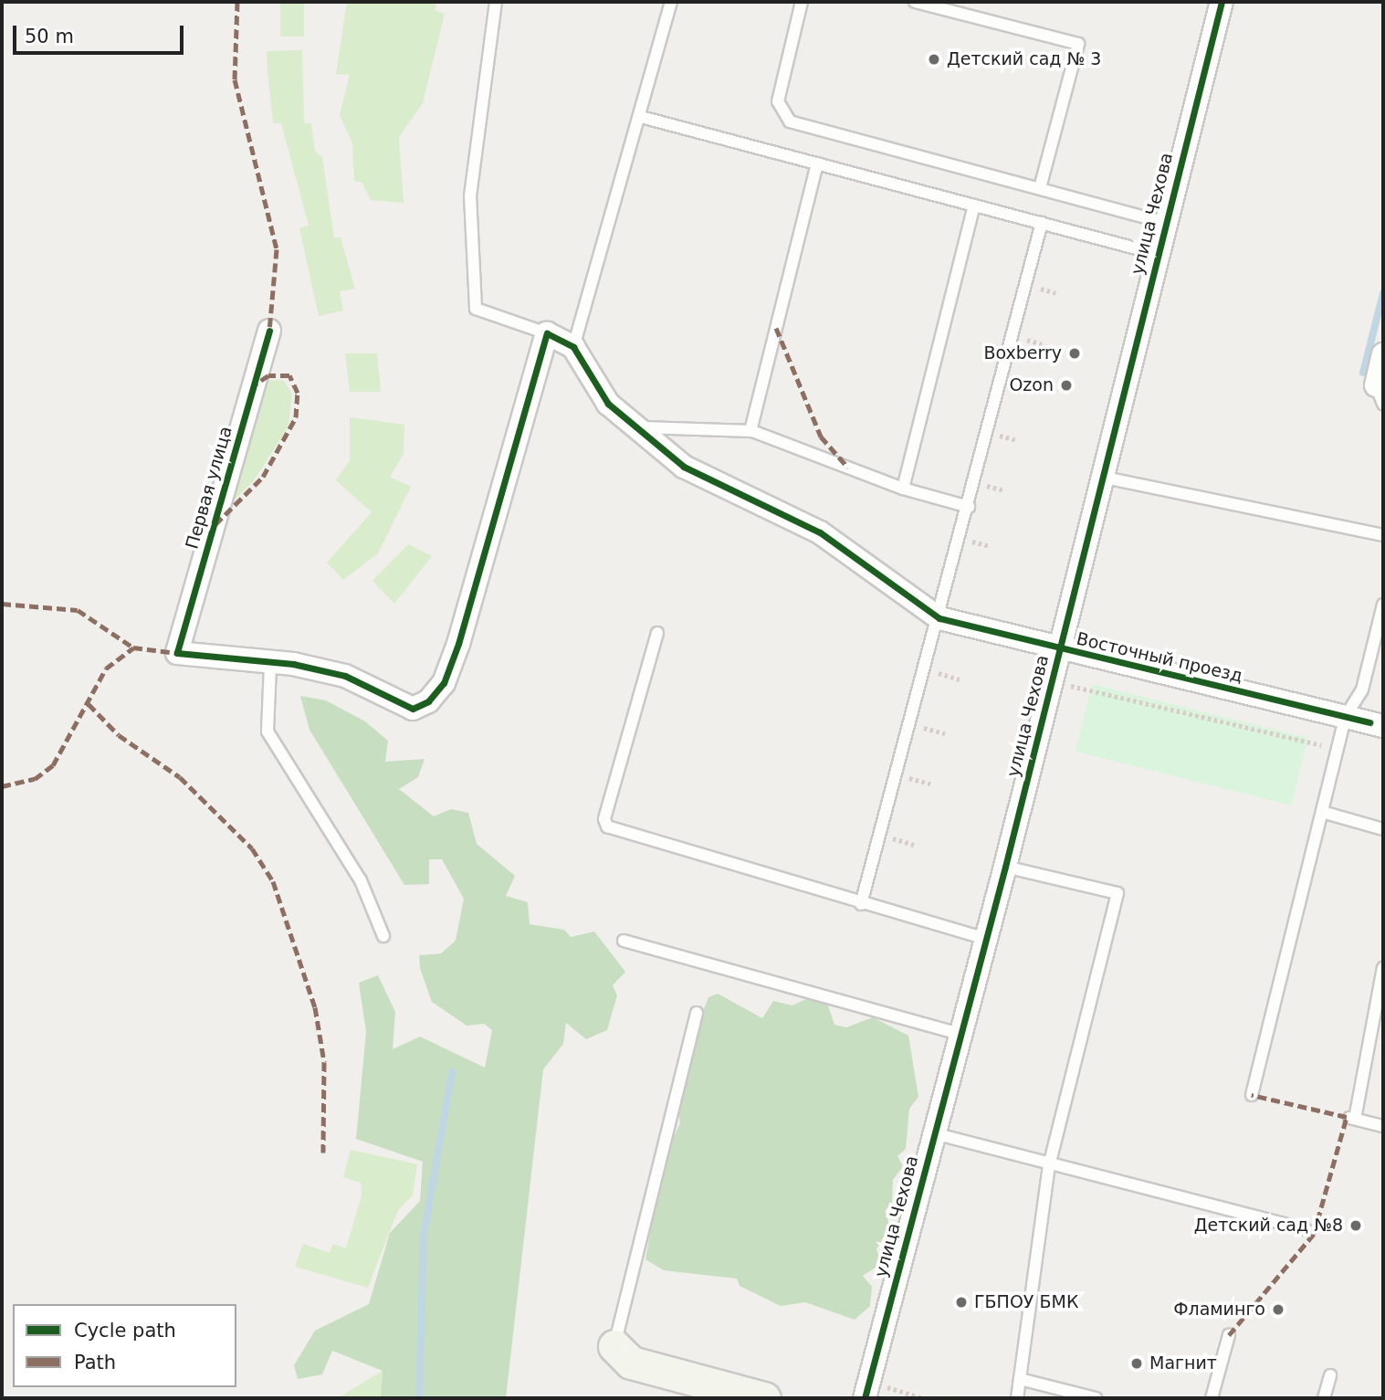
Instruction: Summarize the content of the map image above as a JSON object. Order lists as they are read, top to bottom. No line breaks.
{"streets":{"street":["улица Чехова","Первая улица","Восточный проезд"]},"crossings":[["улица Чехова","Восточный проезд"]],"places":["Детский сад № 3","Boxberry","Ozon","Детский сад №8","ГБПОУ БМК","Фламинго","Магнит"],"legend":["Cycle path","Path"],"scale_bar":"50 m"}
